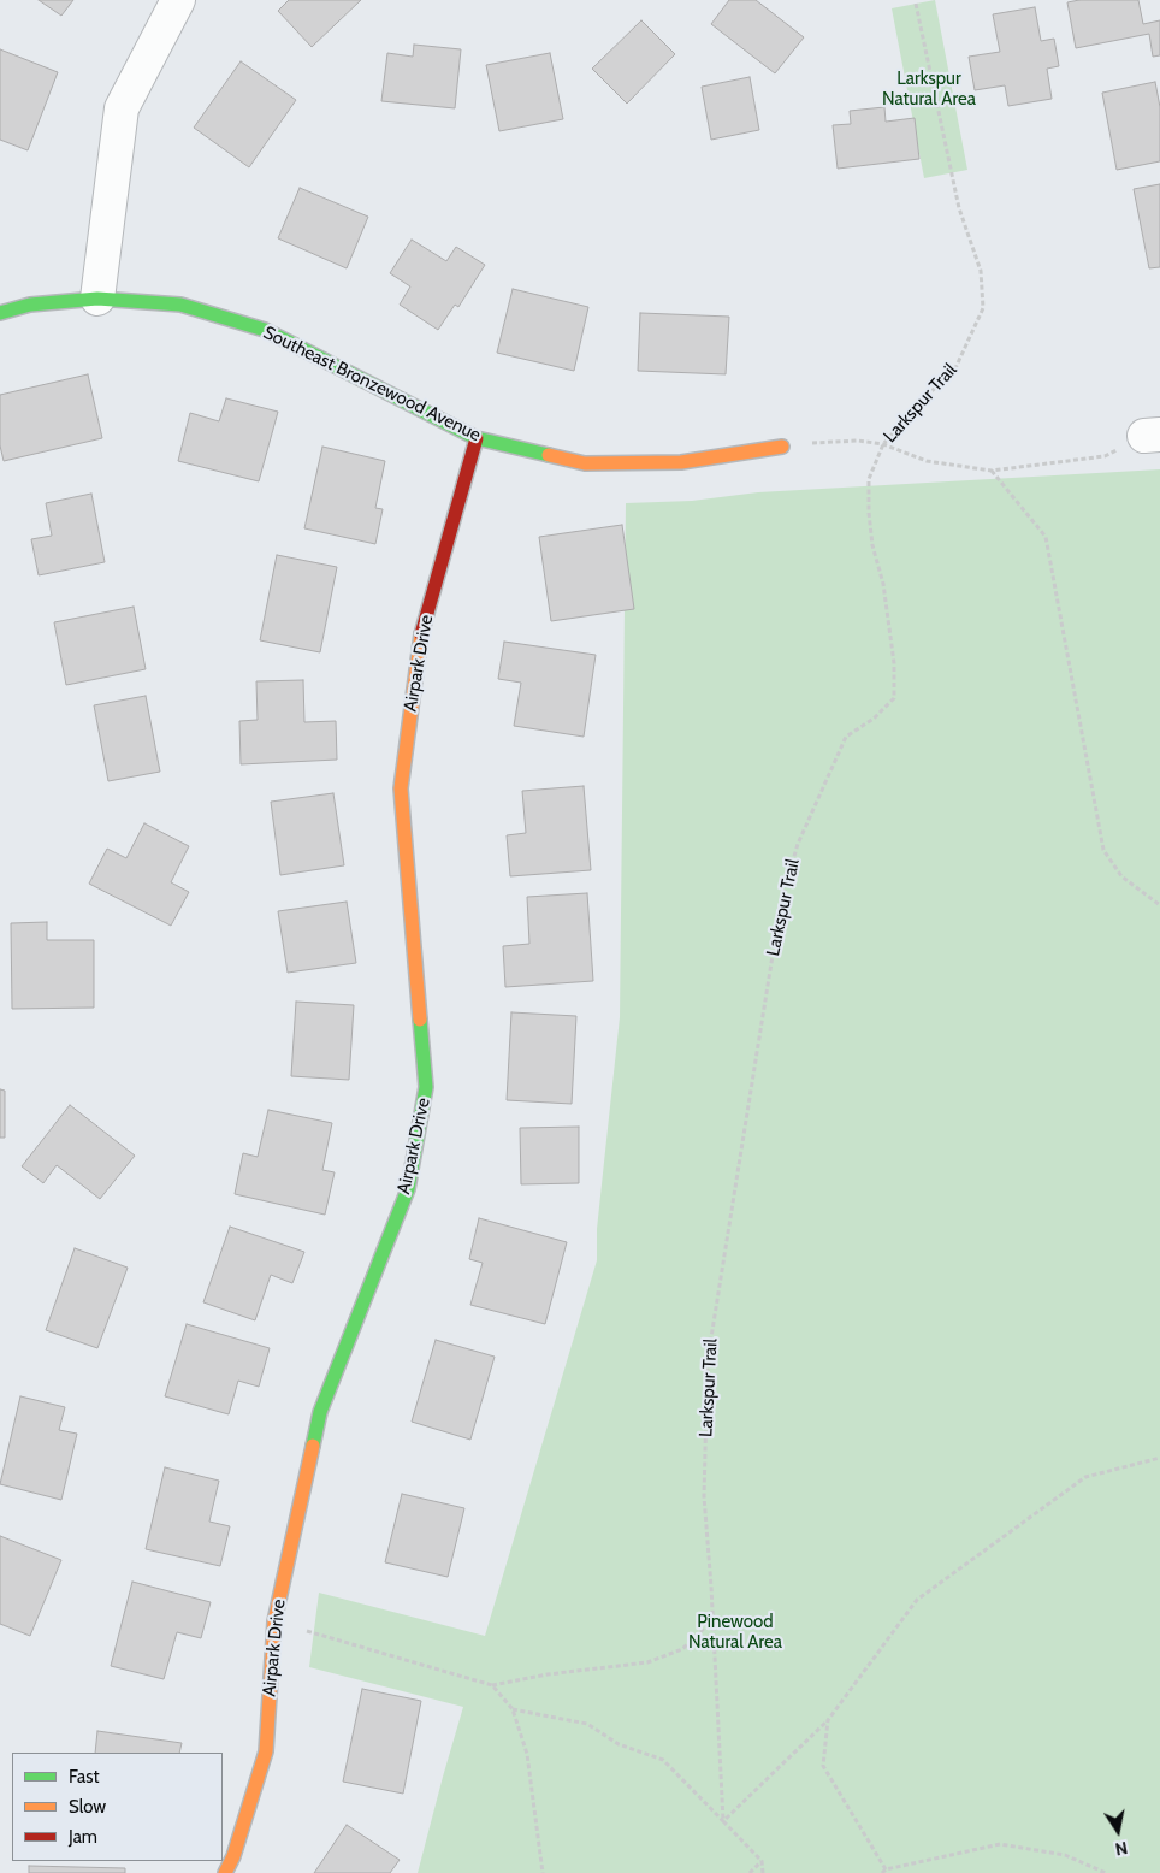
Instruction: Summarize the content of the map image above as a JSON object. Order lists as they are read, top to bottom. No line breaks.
{"streets":{"street":["Southeast Bronzewood Avenue","Airpark Drive"],"path":["Larkspur Trail"]},"crossings":[["Southeast Bronzewood Avenue","Airpark Drive"]],"parks":["Larkspur Natural Area","Pinewood Natural Area"],"legend":["Fast","Slow","Jam"],"north":"bottom"}
